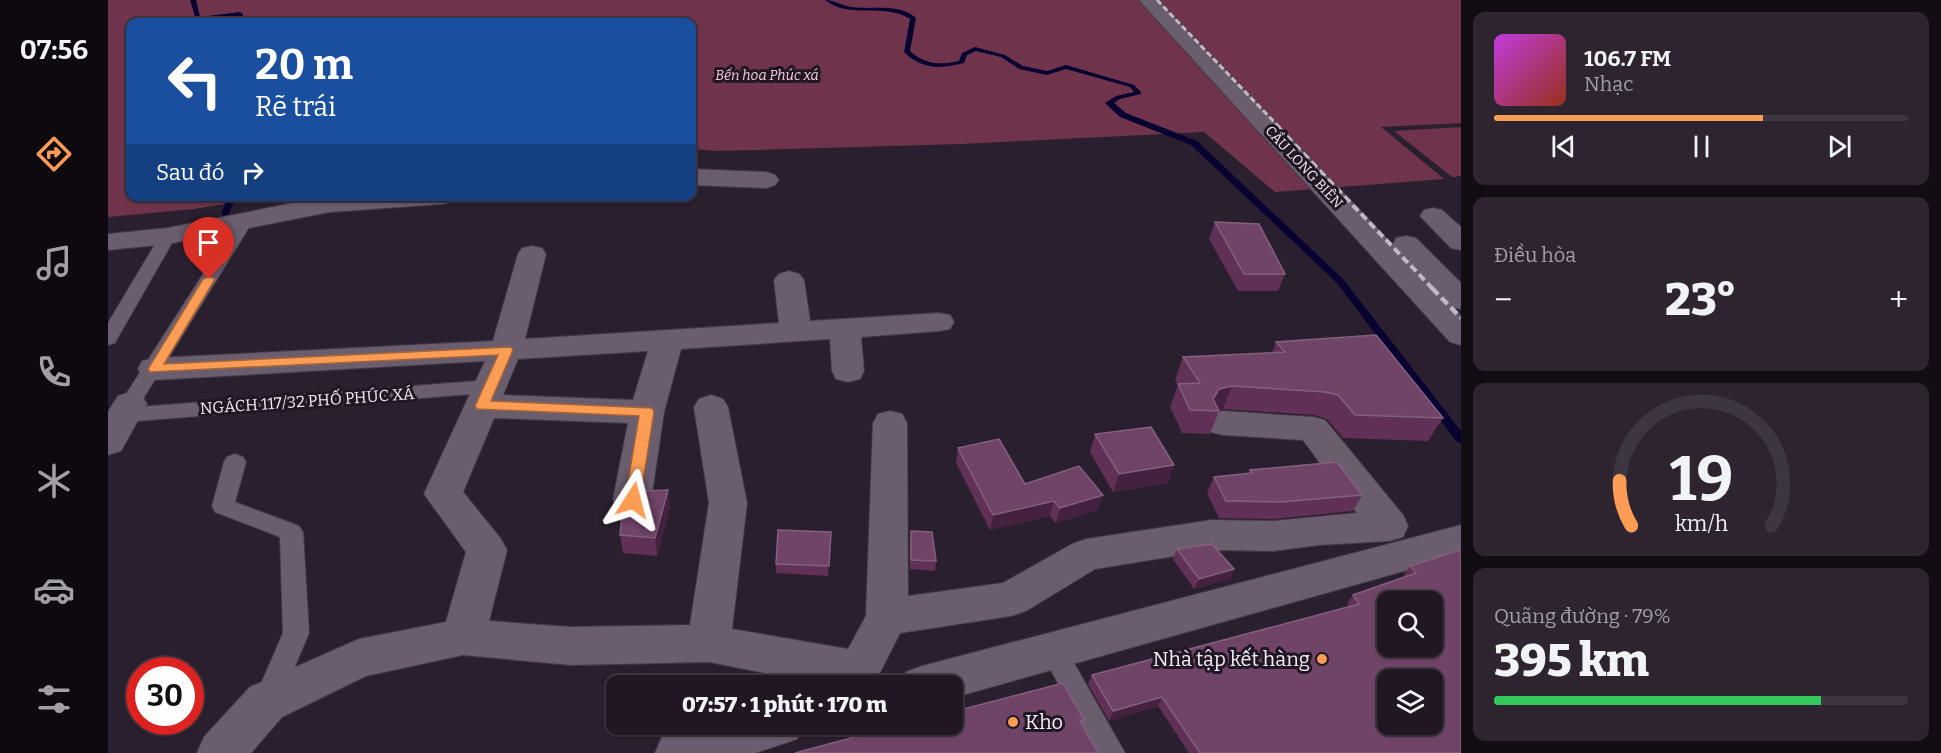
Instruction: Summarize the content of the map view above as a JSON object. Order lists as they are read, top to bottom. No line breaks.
{"streets":{"street":["CẦU LONG BIÊN"],"lane":["NGÁCH 117/32 PHỐ PHÚC XÁ"]},"parks":["Bến hoa Phúc xá"],"places":["Nhà tập kết hàng","Kho"],"page":{"tabs":"07:56","turn":["20 m","Rẽ trái"],"song":["106.7 FM","Nhạc"],"then":"Sau đó","tile":["Điều hòa",["Quãng đường · 79%","395 km"]],"heat":["−","23°","+"],"limit":"30","trip":"07:57 · 1 phút · 170 m","gauge":["19","km/h"]}}
